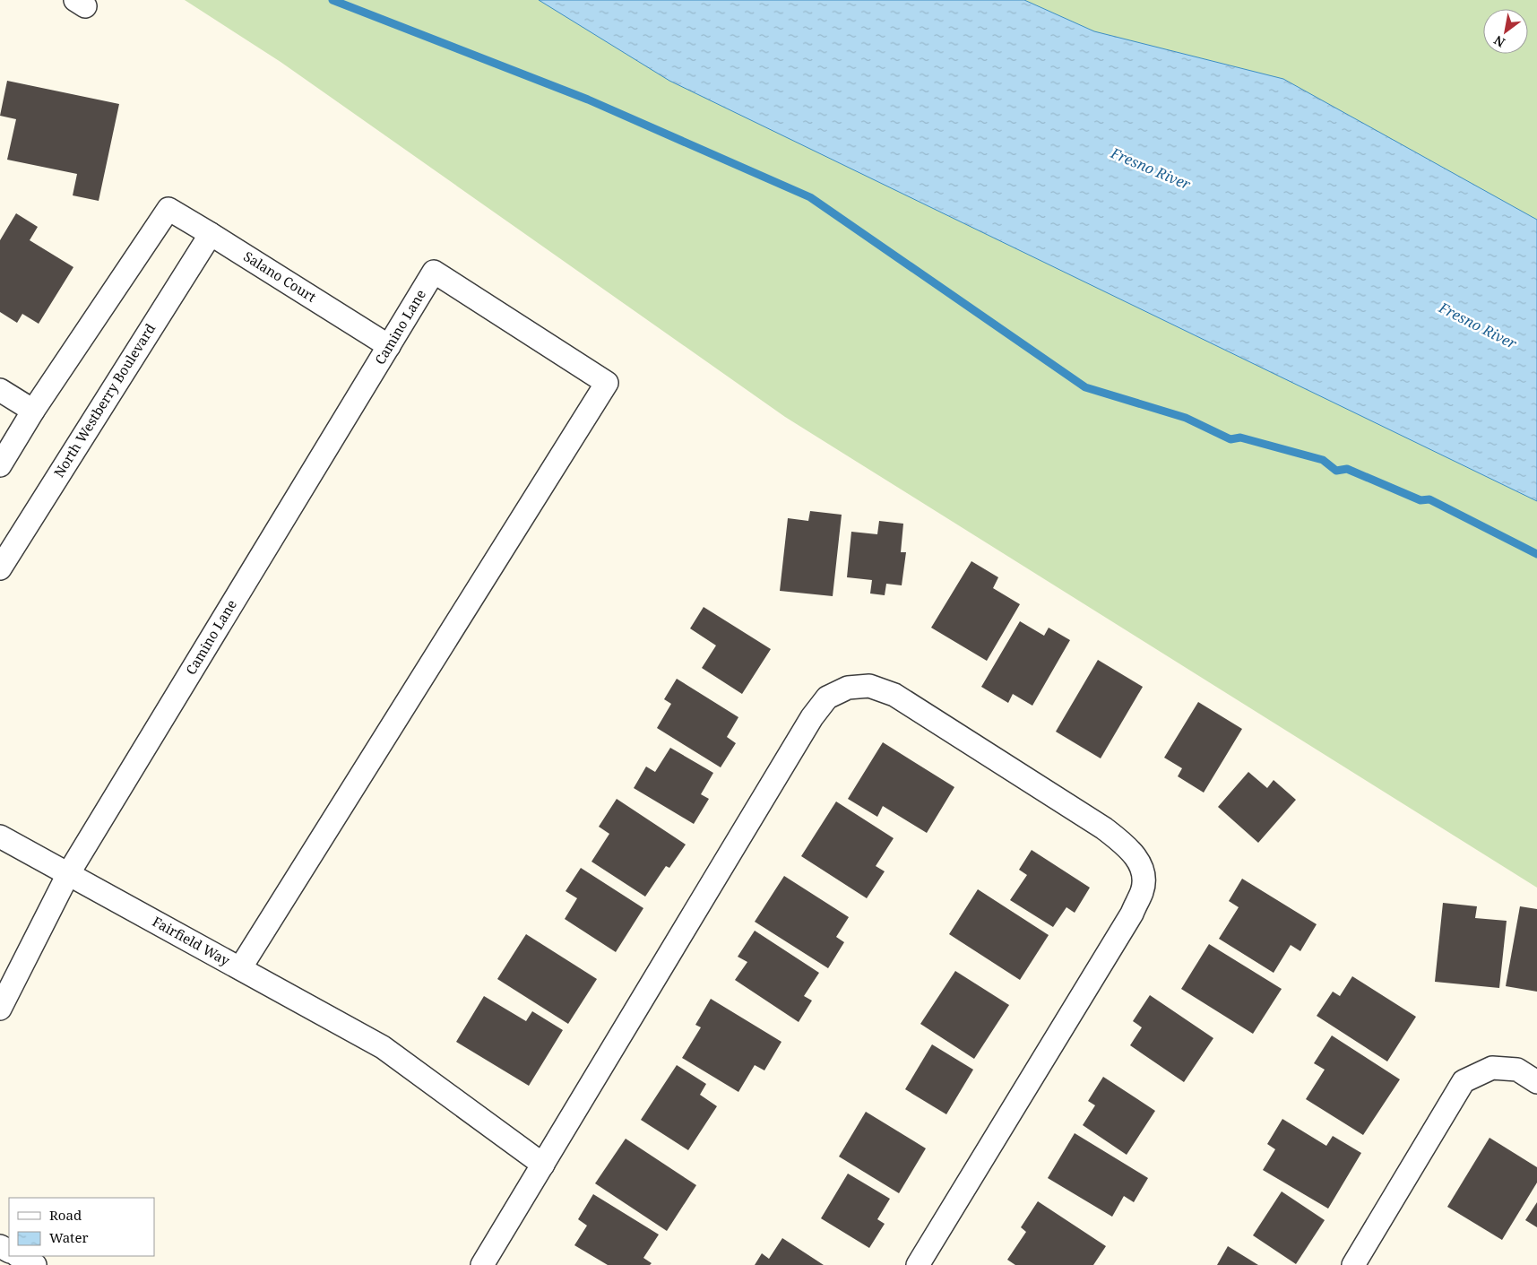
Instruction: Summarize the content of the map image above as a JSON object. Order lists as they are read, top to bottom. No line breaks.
{"streets":{"street":["Salano Court","Camino Lane","North Westberry Boulevard","Fairfield Way"]},"crossings":[["Salano Court","Camino Lane"],["Salano Court","North Westberry Boulevard"],["Camino Lane","Fairfield Way"]],"water":["Fresno River"],"legend":["Road","Water"],"north":"bottom left"}
